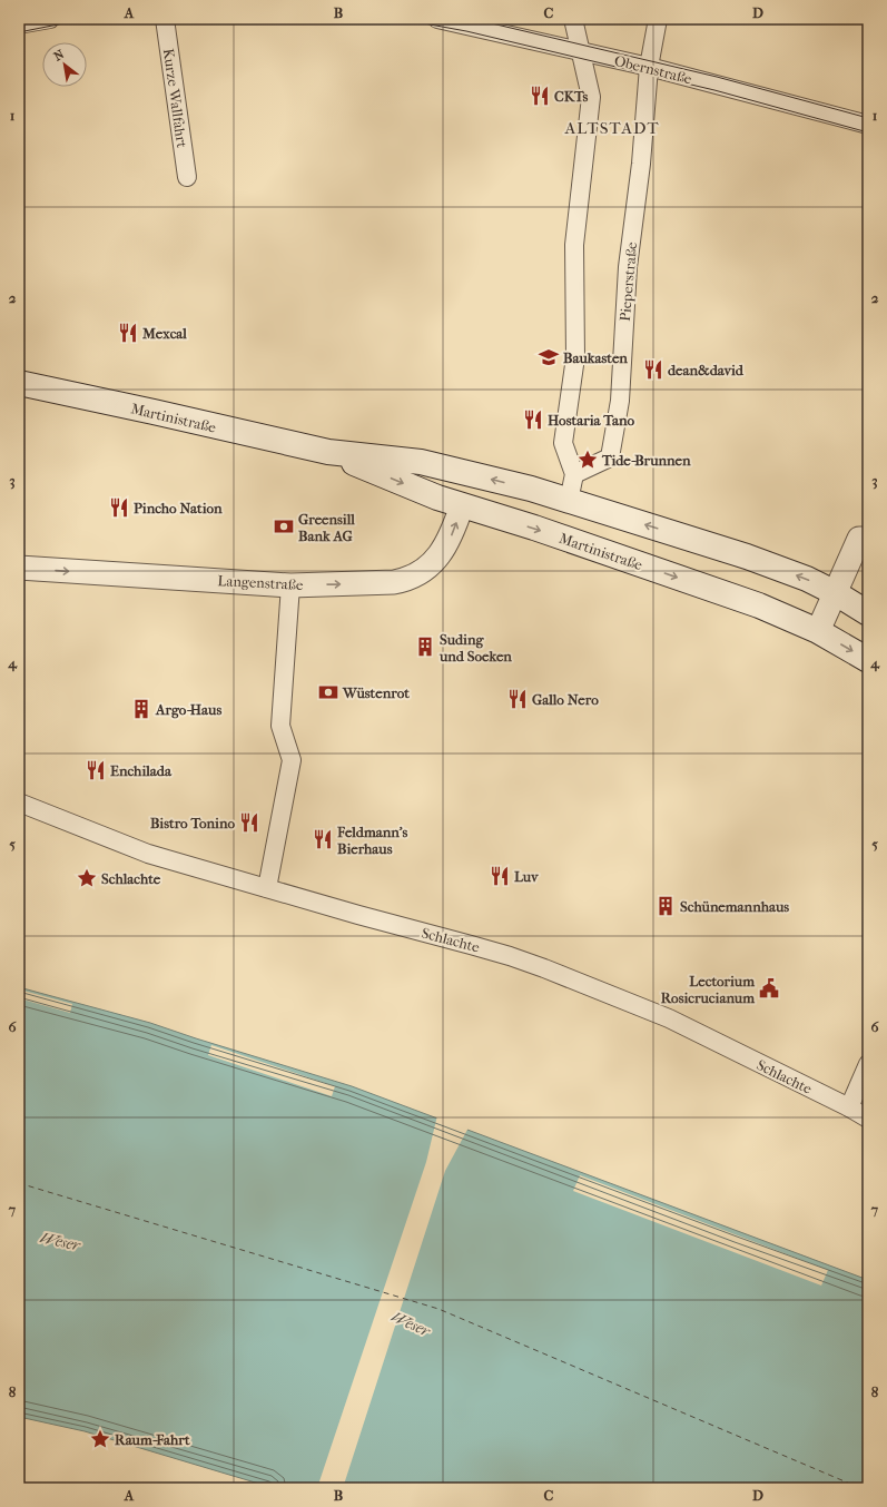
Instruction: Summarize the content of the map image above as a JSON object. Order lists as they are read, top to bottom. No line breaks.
{"streets":{"main road":["Martinistraße"],"street":["Obernstraße","Kurze Wallfahrt","Pieperstraße","Langenstraße","Schlachte"]},"crossings":[["Obernstraße","Pieperstraße"],["Martinistraße","Langenstraße"]],"one_way":["Langenstraße"],"districts":["ALTSTADT"],"water":["Weser"],"places":{"restaurant":["CKTs","Mexcal","dean&david","Hostaria Tano","Pincho Nation","Gallo Nero","Enchilada","Bistro Tonino","Feldmann's Bierhaus","Luv"],"school or university":["Baukasten"],"place":["Tide-Brunnen","Schlachte","Raum-Fahrt"],"bank":["Greensill Bank AG","Wüstenrot"],"building":["Suding und Soeken","Argo-Haus","Schünemannhaus"],"public building":["Lectorium Rosicrucianum"]},"north":"top left","grid":{"columns":["A","B","C","D"],"rows":["1","2","3","4","5","6","7","8"]}}
